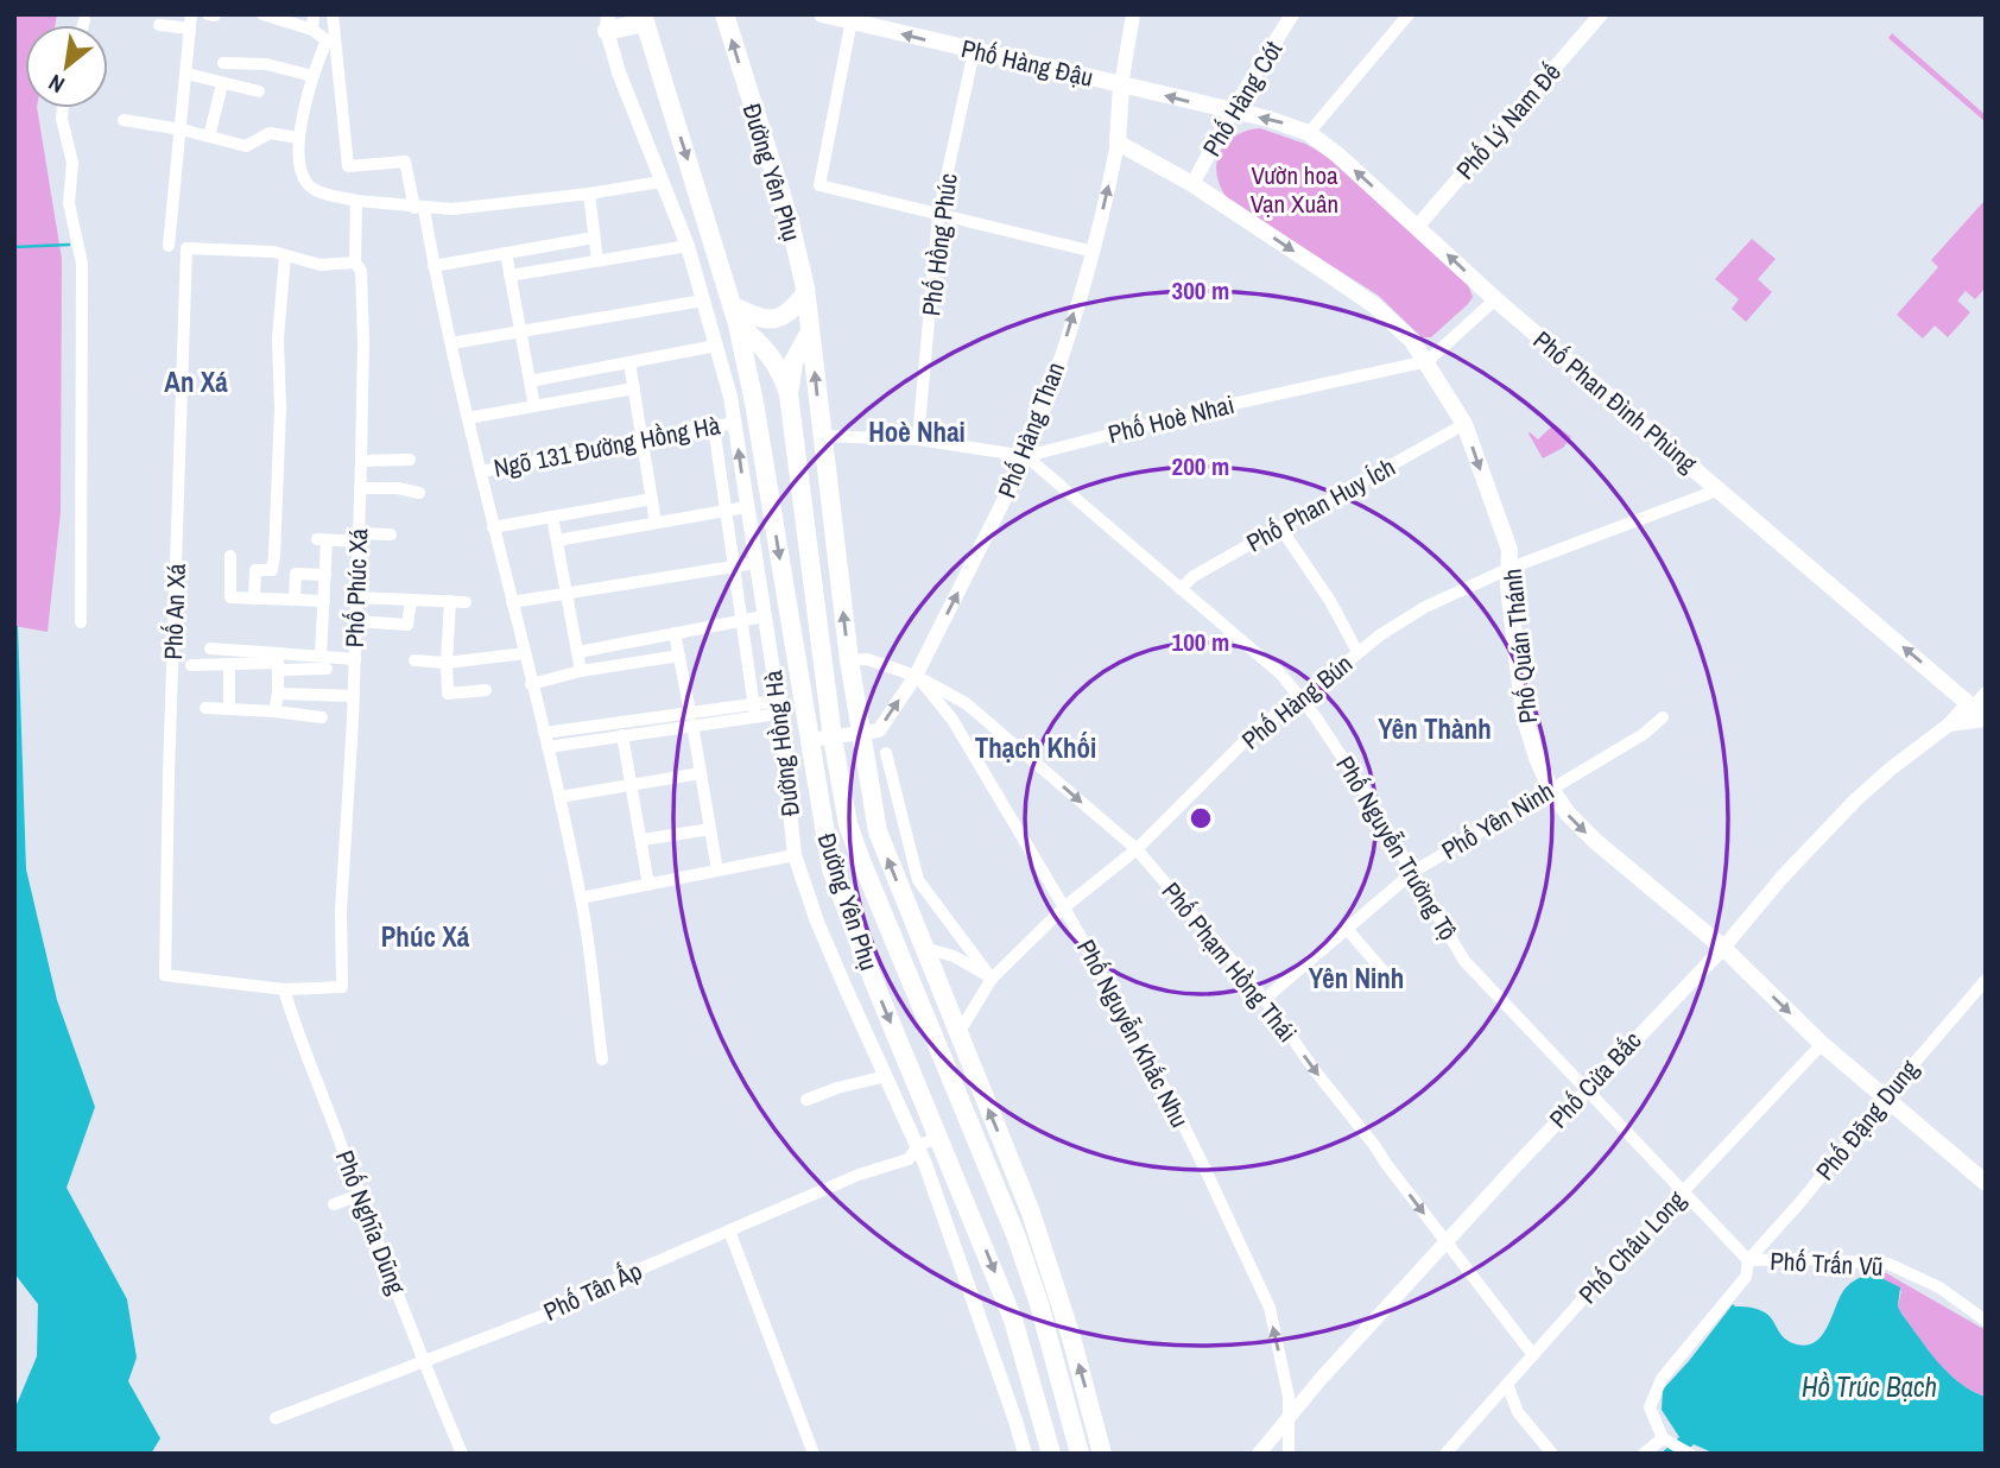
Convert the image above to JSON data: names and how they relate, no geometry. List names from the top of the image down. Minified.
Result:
{"streets":{"main road":["Phố Hàng Đậu","Đường Yên Phụ","Phố Phan Đình Phùng","Phố Hàng Than","Phố Quán Thánh"],"street":["Phố Hàng Cót","Phố Lý Nam Đế","Phố Hồng Phúc","Phố Hoè Nhai","Ngõ 131 Đường Hồng Hà","Phố Phan Huy Ích","Phố Phúc Xá","Phố An Xá","Phố Hàng Bún","Đường Hồng Hà","Phố Yên Ninh","Phố Nguyễn Trường Tộ","Phố Phạm Hồng Thái","Phố Nguyễn Khắc Nhu","Phố Cửa Bắc","Phố Đặng Dung","Phố Nghĩa Dũng","Phố Châu Long","Phố Trấn Vũ","Phố Tân Ấp"]},"crossings":[["Phố Hàng Đậu","Phố Hàng Cót"],["Phố Hàng Đậu","Phố Hồng Phúc"],["Phố Hàng Đậu","Phố Phan Đình Phùng"],["Phố Hàng Đậu","Phố Hàng Than"],["Phố Hàng Cót","Phố Phan Đình Phùng"],["Phố Hàng Cót","Phố Quán Thánh"],["Phố Lý Nam Đế","Phố Phan Đình Phùng"],["Đường Yên Phụ","Phố Hoè Nhai"],["Đường Yên Phụ","Phố Hàng Than"],["Đường Yên Phụ","Phố Hàng Bún"],["Đường Yên Phụ","Phố Phạm Hồng Thái"],["Đường Yên Phụ","Phố Tân Ấp"],["Phố Hồng Phúc","Phố Hoè Nhai"],["Phố Phan Đình Phùng","Phố Hoè Nhai"],["Phố Phan Đình Phùng","Phố Hàng Bún"],["Phố Phan Đình Phùng","Phố Cửa Bắc"],["Phố Hoè Nhai","Phố Hàng Than"],["Phố Hoè Nhai","Phố Quán Thánh"],["Phố Hoè Nhai","Phố Nguyễn Trường Tộ"],["Phố Hàng Than","Phố Quán Thánh"],["Phố Hàng Than","Phố Nguyễn Trường Tộ"],["Phố Hàng Than","Phố Phạm Hồng Thái"],["Phố Hàng Than","Phố Nguyễn Khắc Nhu"],["Ngõ 131 Đường Hồng Hà","Đường Hồng Hà"],["Phố Phan Huy Ích","Phố Quán Thánh"],["Phố Phan Huy Ích","Phố Nguyễn Trường Tộ"],["Phố Phúc Xá","Phố An Xá"],["Phố Phúc Xá","Phố Nghĩa Dũng"],["Phố An Xá","Phố Nghĩa Dũng"],["Phố Quán Thánh","Phố Hàng Bún"],["Phố Quán Thánh","Phố Yên Ninh"],["Phố Quán Thánh","Phố Cửa Bắc"],["Phố Quán Thánh","Phố Đặng Dung"],["Phố Quán Thánh","Phố Châu Long"],["Phố Hàng Bún","Phố Nguyễn Trường Tộ"],["Phố Hàng Bún","Phố Phạm Hồng Thái"],["Phố Hàng Bún","Phố Nguyễn Khắc Nhu"],["Đường Hồng Hà","Phố Tân Ấp"],["Phố Yên Ninh","Phố Nguyễn Trường Tộ"],["Phố Yên Ninh","Phố Phạm Hồng Thái"],["Phố Nguyễn Trường Tộ","Phố Cửa Bắc"],["Phố Nguyễn Trường Tộ","Phố Đặng Dung"],["Phố Nguyễn Trường Tộ","Phố Châu Long"],["Phố Nguyễn Trường Tộ","Phố Trấn Vũ"],["Phố Phạm Hồng Thái","Phố Nguyễn Khắc Nhu"],["Phố Phạm Hồng Thái","Phố Cửa Bắc"],["Phố Phạm Hồng Thái","Phố Châu Long"],["Phố Nguyễn Khắc Nhu","Phố Cửa Bắc"],["Phố Đặng Dung","Phố Trấn Vũ"],["Phố Nghĩa Dũng","Phố Tân Ấp"]],"one_way":["Phố Hàng Đậu","Phố Phan Đình Phùng","Phố Hàng Than","Phố Quán Thánh","Phố Phạm Hồng Thái","Phố Nguyễn Khắc Nhu"],"districts":["An Xá","Hoè Nhai","Yên Thành","Thạch Khối","Phúc Xá","Yên Ninh"],"water":["Hồ Trúc Bạch"],"parks":["Vườn hoa Vạn Xuân"],"north":"bottom left","rings":["300 m","200 m","100 m"]}
